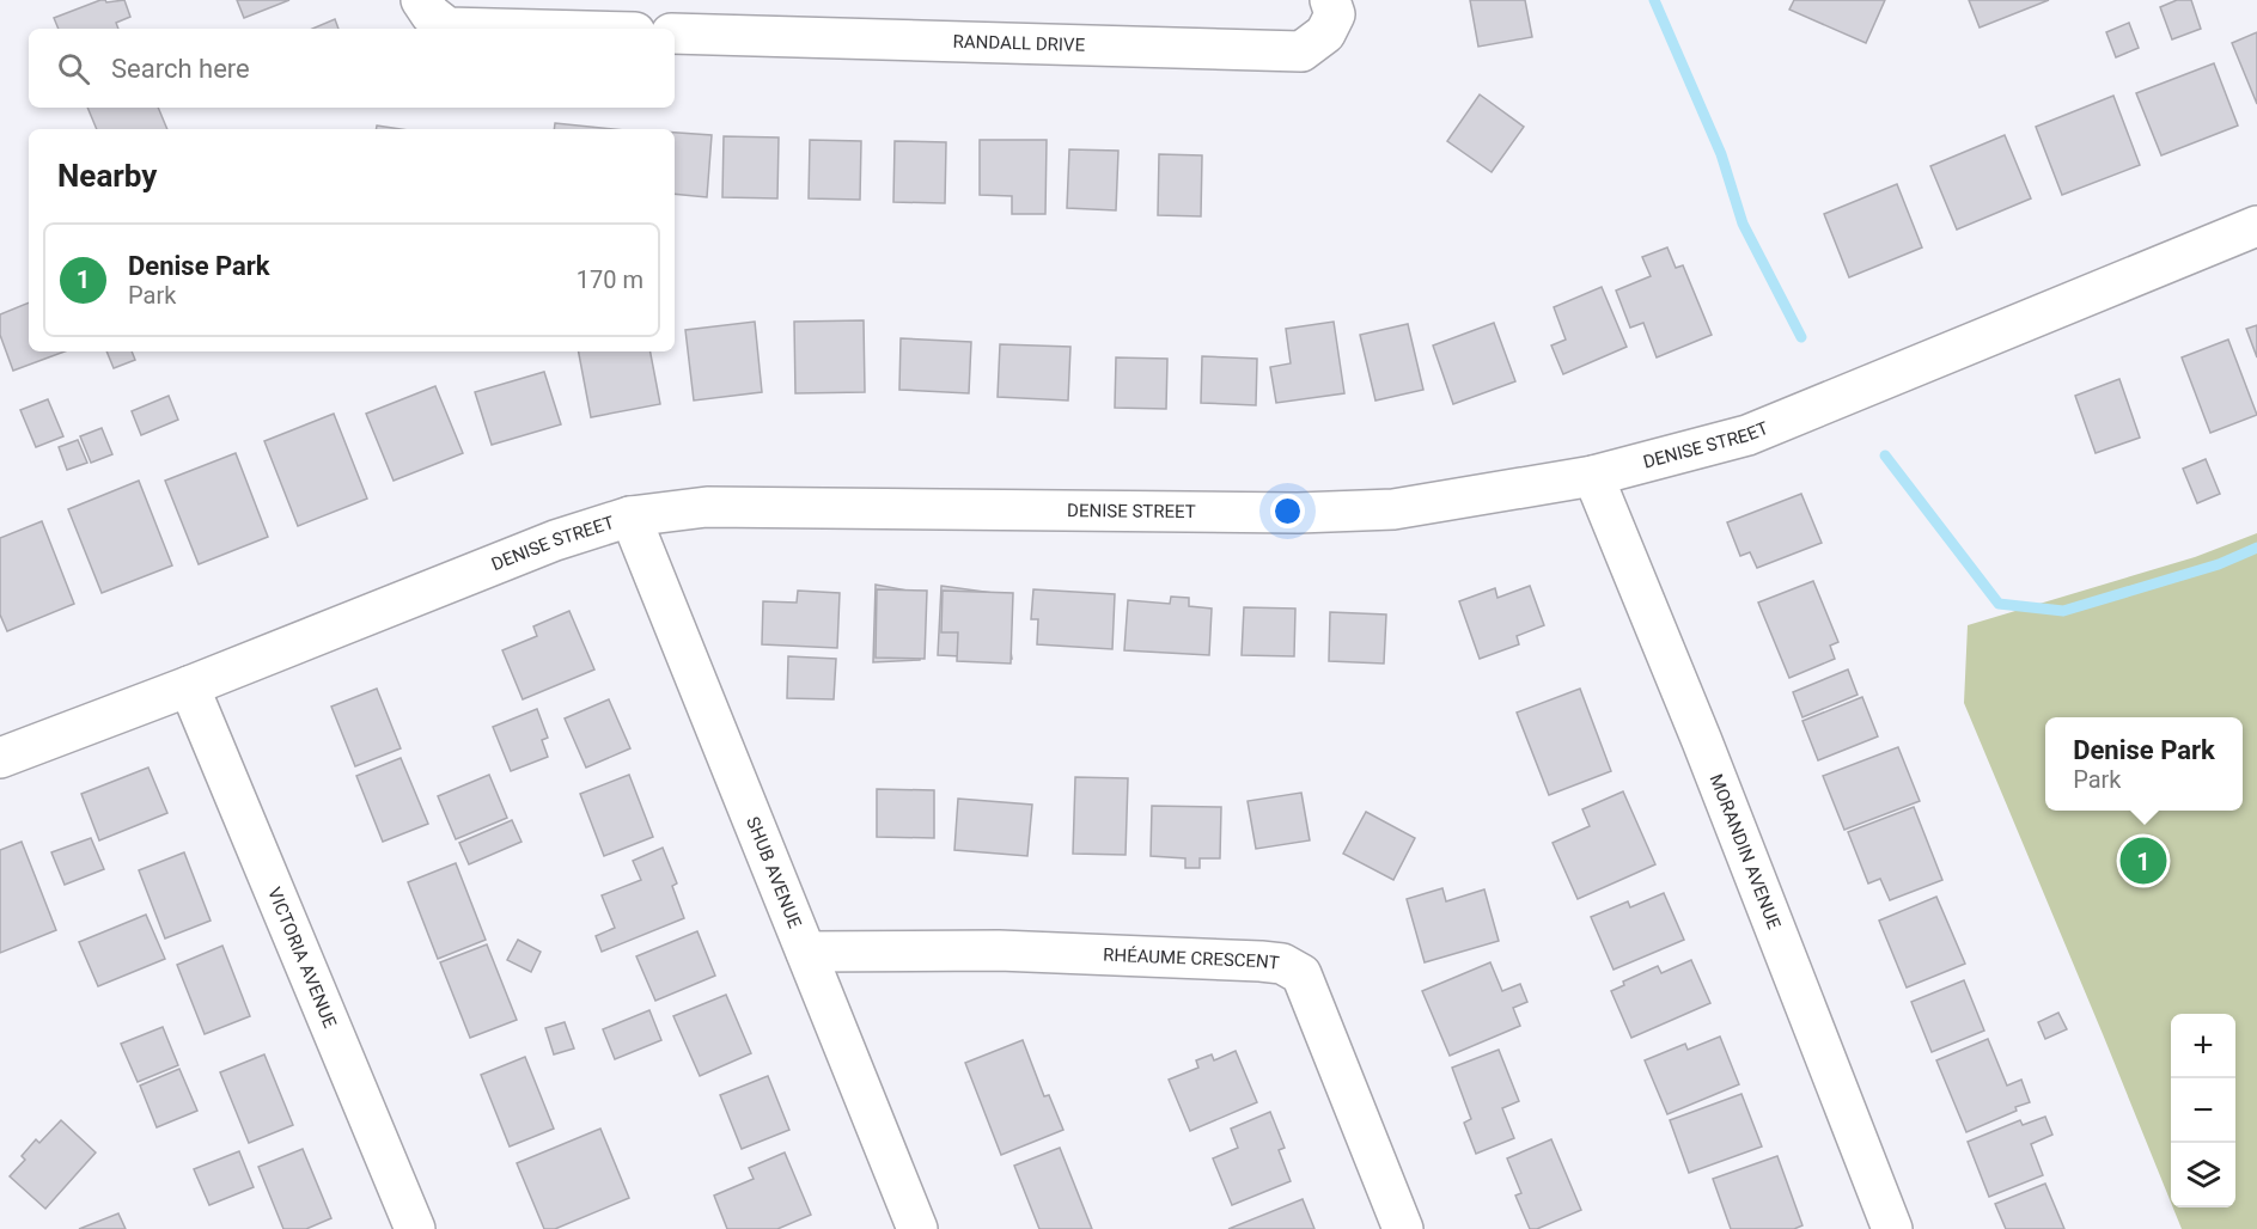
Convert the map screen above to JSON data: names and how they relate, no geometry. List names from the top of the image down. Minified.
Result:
{"streets":{"street":["RANDALL DRIVE","DENISE STREET","MORANDIN AVENUE","SHUB AVENUE","VICTORIA AVENUE","RHÉAUME CRESCENT"]},"crossings":[["DENISE STREET","MORANDIN AVENUE"],["DENISE STREET","SHUB AVENUE"],["DENISE STREET","VICTORIA AVENUE"],["SHUB AVENUE","RHÉAUME CRESCENT"]],"page":{"search":"Search here","heading":"Nearby","list":[{"mark":"1","name":"Denise Park","note":"Park","value":"170 m"}],"popup":["Denise Park","Park"],"pins":"1","map_buttons":["+","−"]}}
